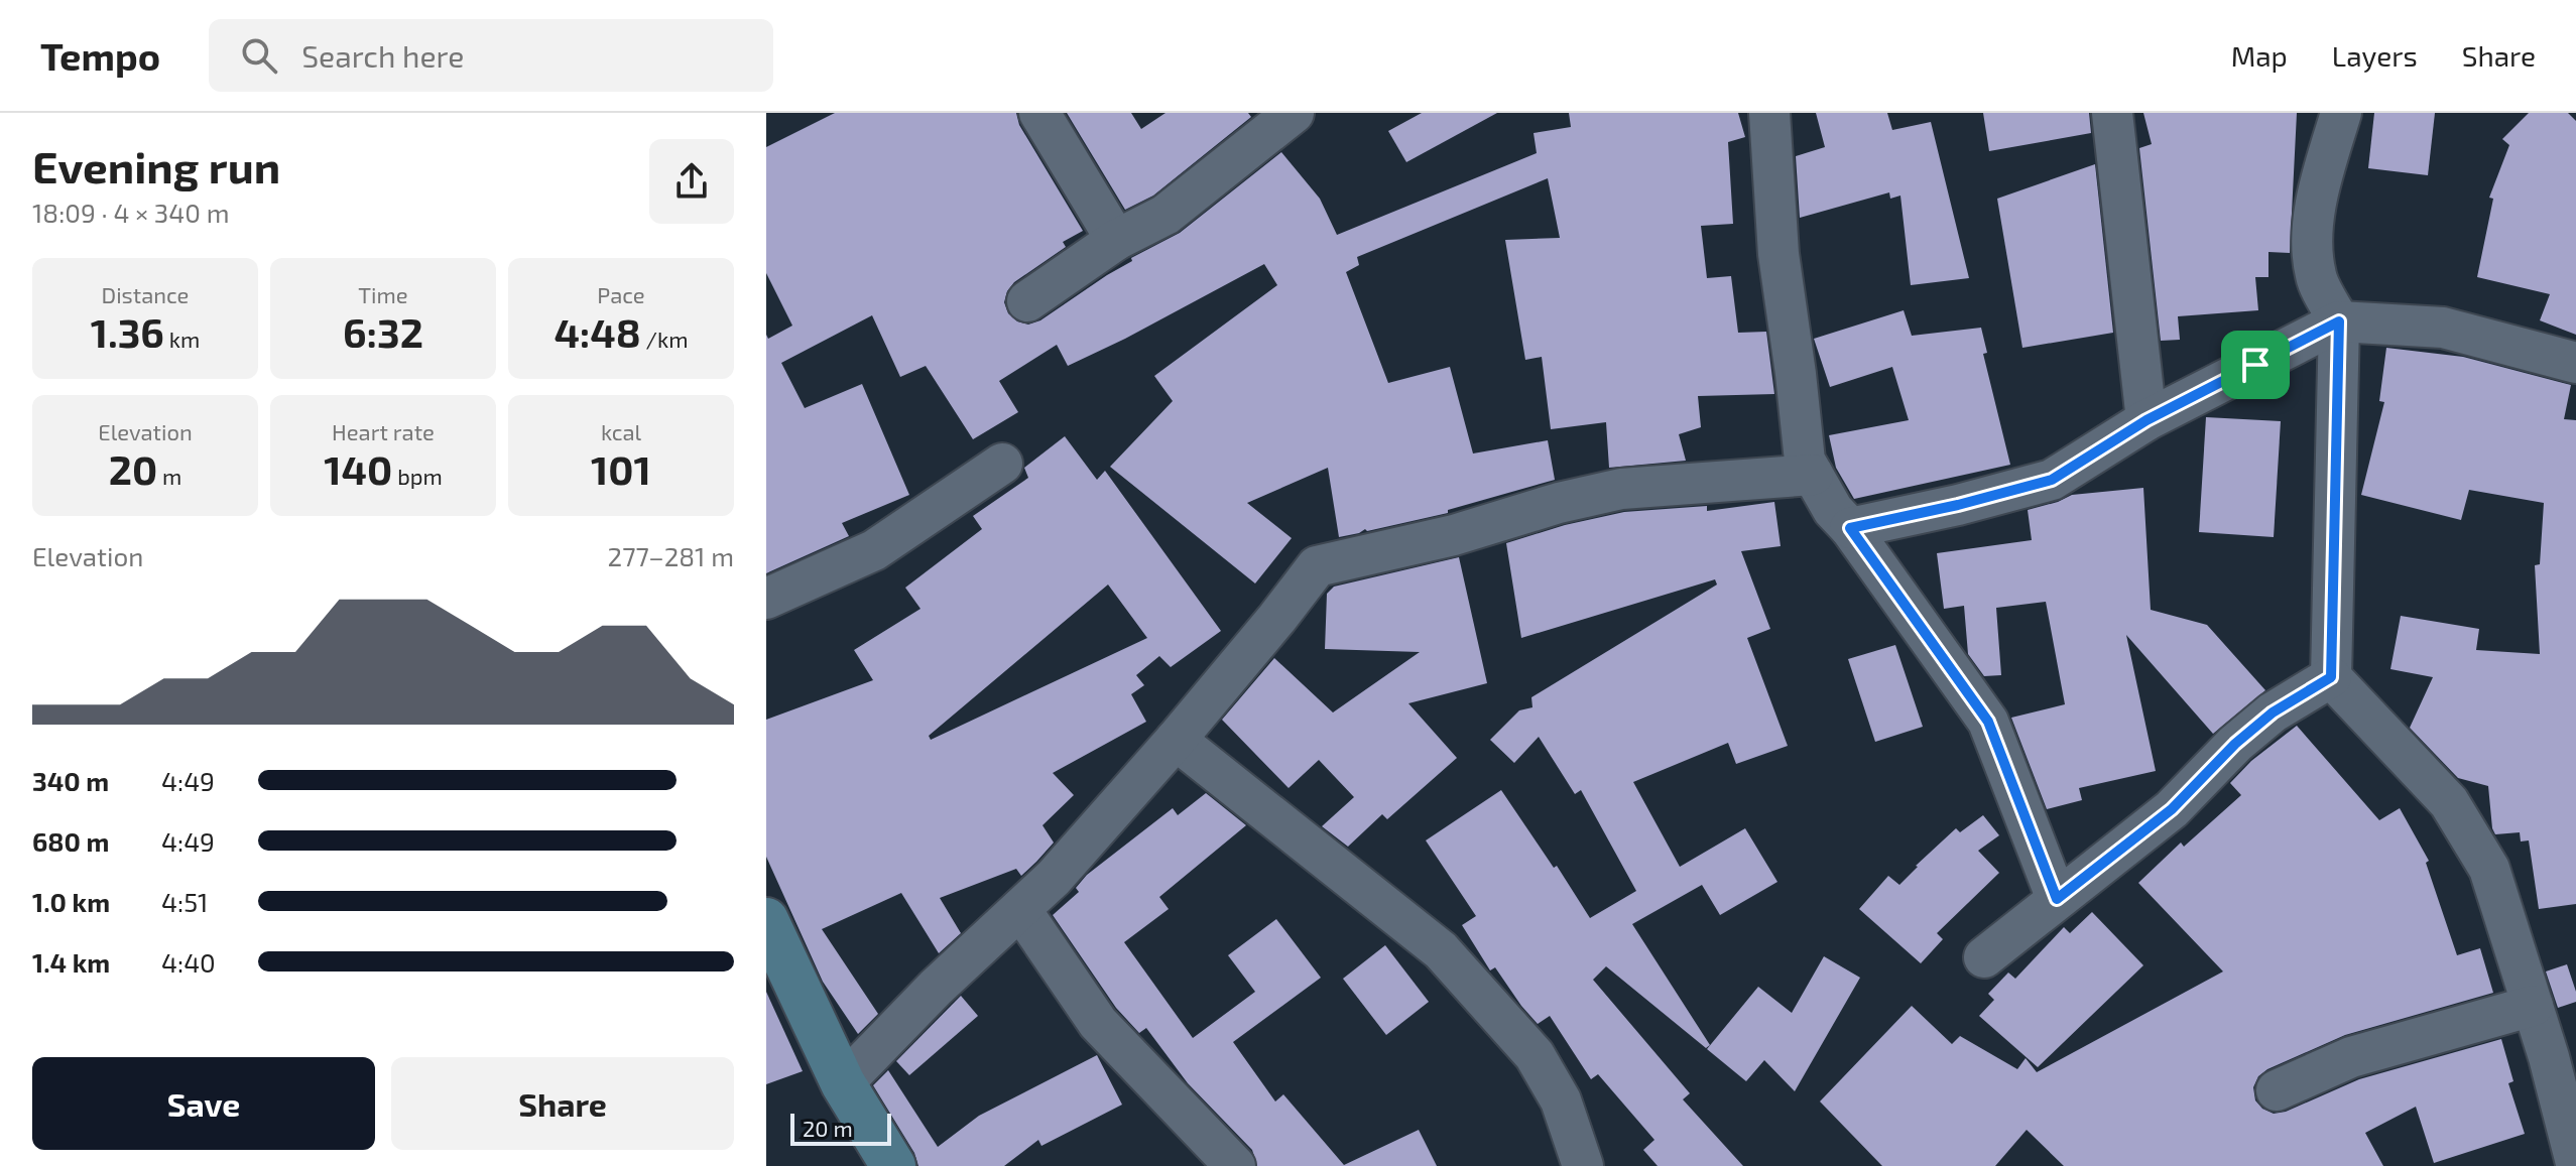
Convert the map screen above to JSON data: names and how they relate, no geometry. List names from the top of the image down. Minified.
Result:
{"scale_bar":"20 m","page":{"header":"Tempo","search":"Search here","nav":["Map","Layers","Share"],"heading":["Evening run","18:09 · 4 × 340 m"],"stats":[["Distance","1.36 km"],["Time","6:32"],["Pace","4:48 /km"],["Elevation","20 m"],["Heart rate","140 bpm"],["kcal","101"]],"chart":["Elevation","277–281 m"],"list":[{"name":"340 m","note":"4:49"},{"name":"680 m","note":"4:49"},{"name":"1.0 km","note":"4:51"},{"name":"1.4 km","note":"4:40"}],"buttons":["Save","Share"],"scale":"20 m"}}
